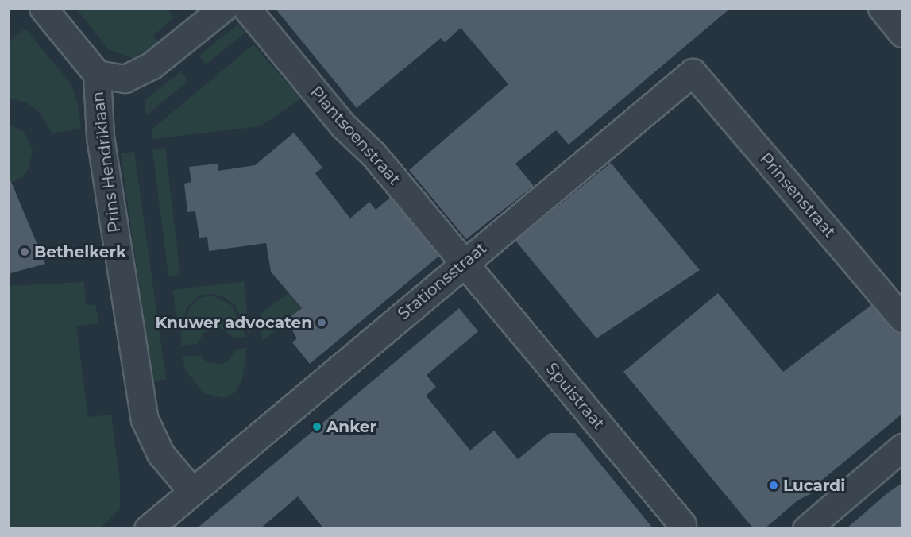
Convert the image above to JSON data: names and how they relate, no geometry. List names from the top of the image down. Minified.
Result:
{"streets":{"street":["Plantsoenstraat","Prins Hendriklaan","Prinsenstraat","Stationsstraat","Spuistraat"]},"crossings":[["Plantsoenstraat","Stationsstraat"],["Plantsoenstraat","Spuistraat"],["Prins Hendriklaan","Stationsstraat"],["Prinsenstraat","Stationsstraat"],["Stationsstraat","Spuistraat"]],"places":["Bethelkerk","Knuwer advocaten","Anker","Lucardi"]}
